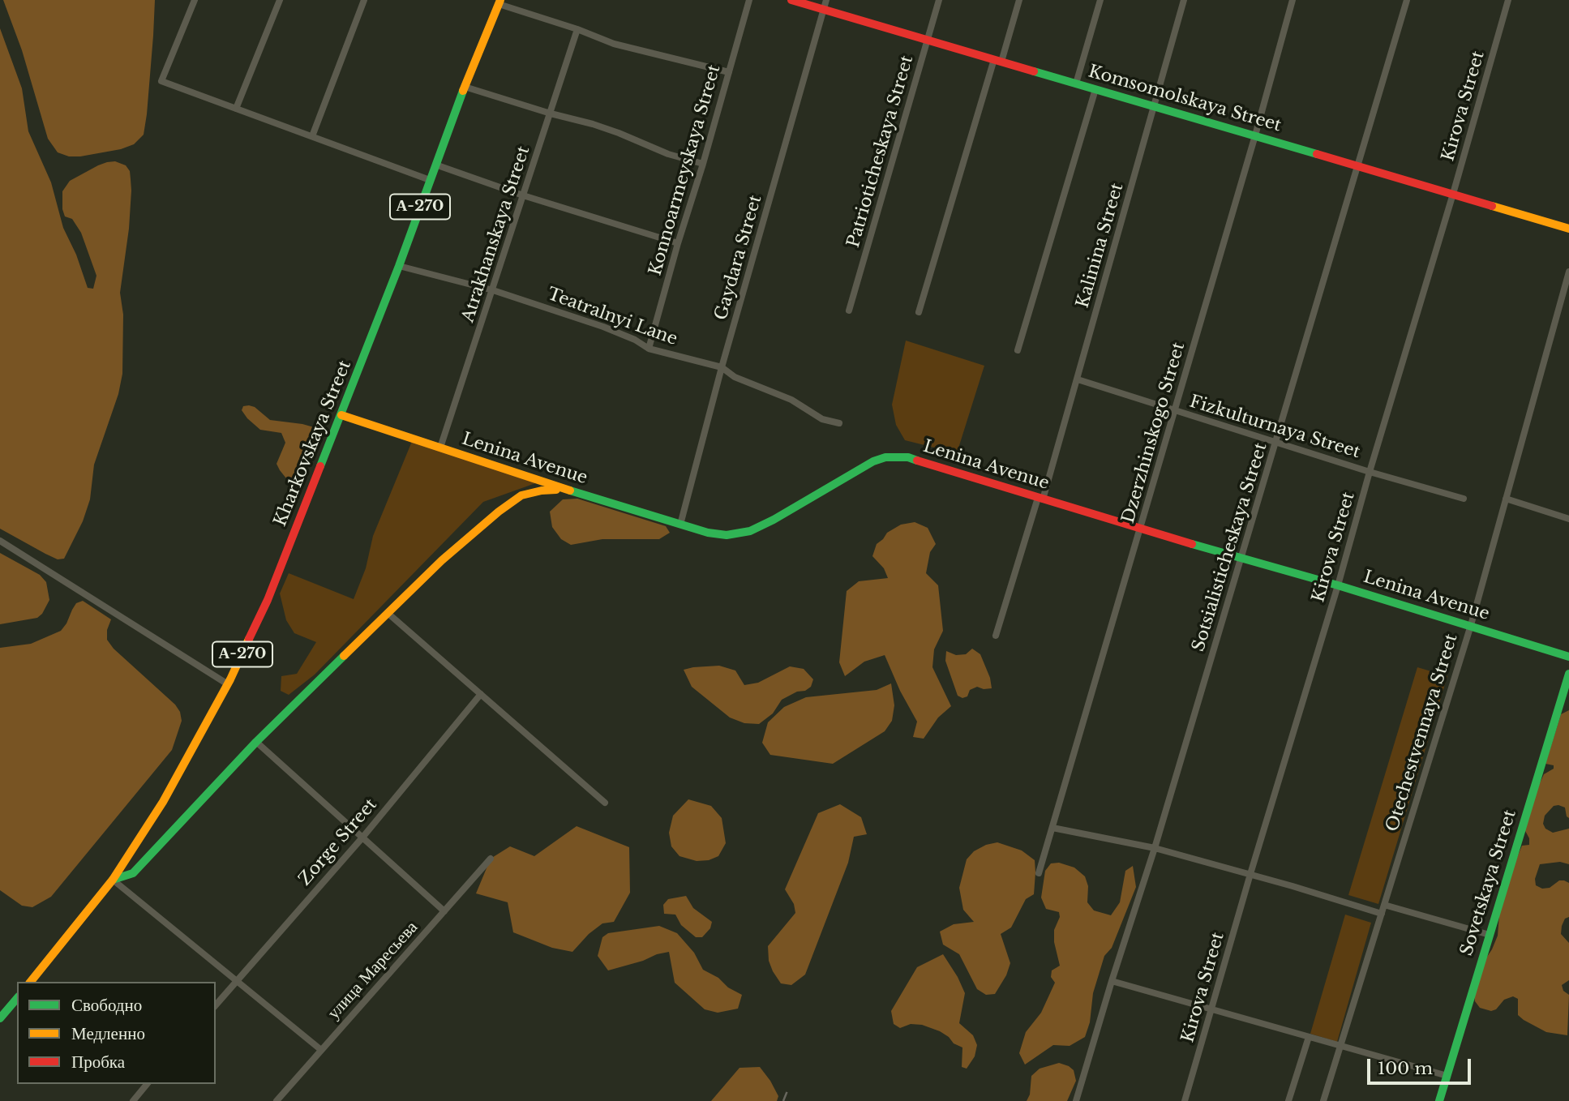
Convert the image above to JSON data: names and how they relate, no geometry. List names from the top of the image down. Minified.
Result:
{"streets":{"main road":["Komsomolskaya Street","А-270","Kharkovskaya Street","Lenina Avenue","Sovetskaya Street"],"street":["Kirova Street","Patrioticheskaya Street","Konnoarmeyskaya Street","Atrakhanskaya Street","Kalinina Street","Gaydara Street","Teatralnyi Lane","Fizkulturnaya Street","Dzerzhinskogo Street","Sotsialisticheskaya Street","Otechestvennaya Street","Zorge Street","улица Маресьева"]},"crossings":[["Komsomolskaya Street","Kirova Street"],["Komsomolskaya Street","Patrioticheskaya Street"],["Komsomolskaya Street","Kalinina Street"],["Komsomolskaya Street","Gaydara Street"],["Komsomolskaya Street","Dzerzhinskogo Street"],["Komsomolskaya Street","Sotsialisticheskaya Street"],["Kirova Street","Fizkulturnaya Street"],["Kirova Street","Lenina Avenue"],["Konnoarmeyskaya Street","Teatralnyi Lane"],["Atrakhanskaya Street","Teatralnyi Lane"],["Atrakhanskaya Street","Lenina Avenue"],["Kalinina Street","Fizkulturnaya Street"],["Kalinina Street","Lenina Avenue"],["Gaydara Street","Teatralnyi Lane"],["Gaydara Street","Lenina Avenue"],["Teatralnyi Lane","Kharkovskaya Street"],["Fizkulturnaya Street","Dzerzhinskogo Street"],["Fizkulturnaya Street","Sotsialisticheskaya Street"],["Dzerzhinskogo Street","Lenina Avenue"],["Kharkovskaya Street","Lenina Avenue"],["Lenina Avenue","Sotsialisticheskaya Street"],["Lenina Avenue","Otechestvennaya Street"]],"legend":["Свободно","Медленно","Пробка"],"scale_bar":"100 m"}
